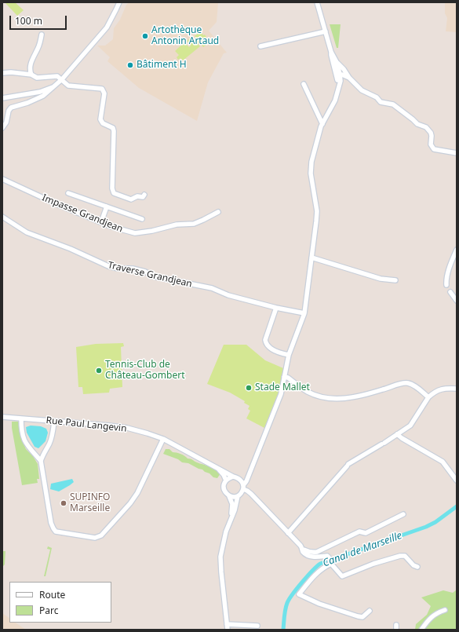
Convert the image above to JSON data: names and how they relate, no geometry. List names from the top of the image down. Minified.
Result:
{"streets":{"street":["Impasse Grandjean","Traverse Grandjean","Rue Paul Langevin"]},"water":["Canal de Marseille"],"places":["Artothèque Antonin Artaud","Bâtiment H","Tennis-Club de Château-Gombert","Stade Mallet","SUPINFO Marseille"],"legend":["Route","Parc"],"scale_bar":"100 m"}
